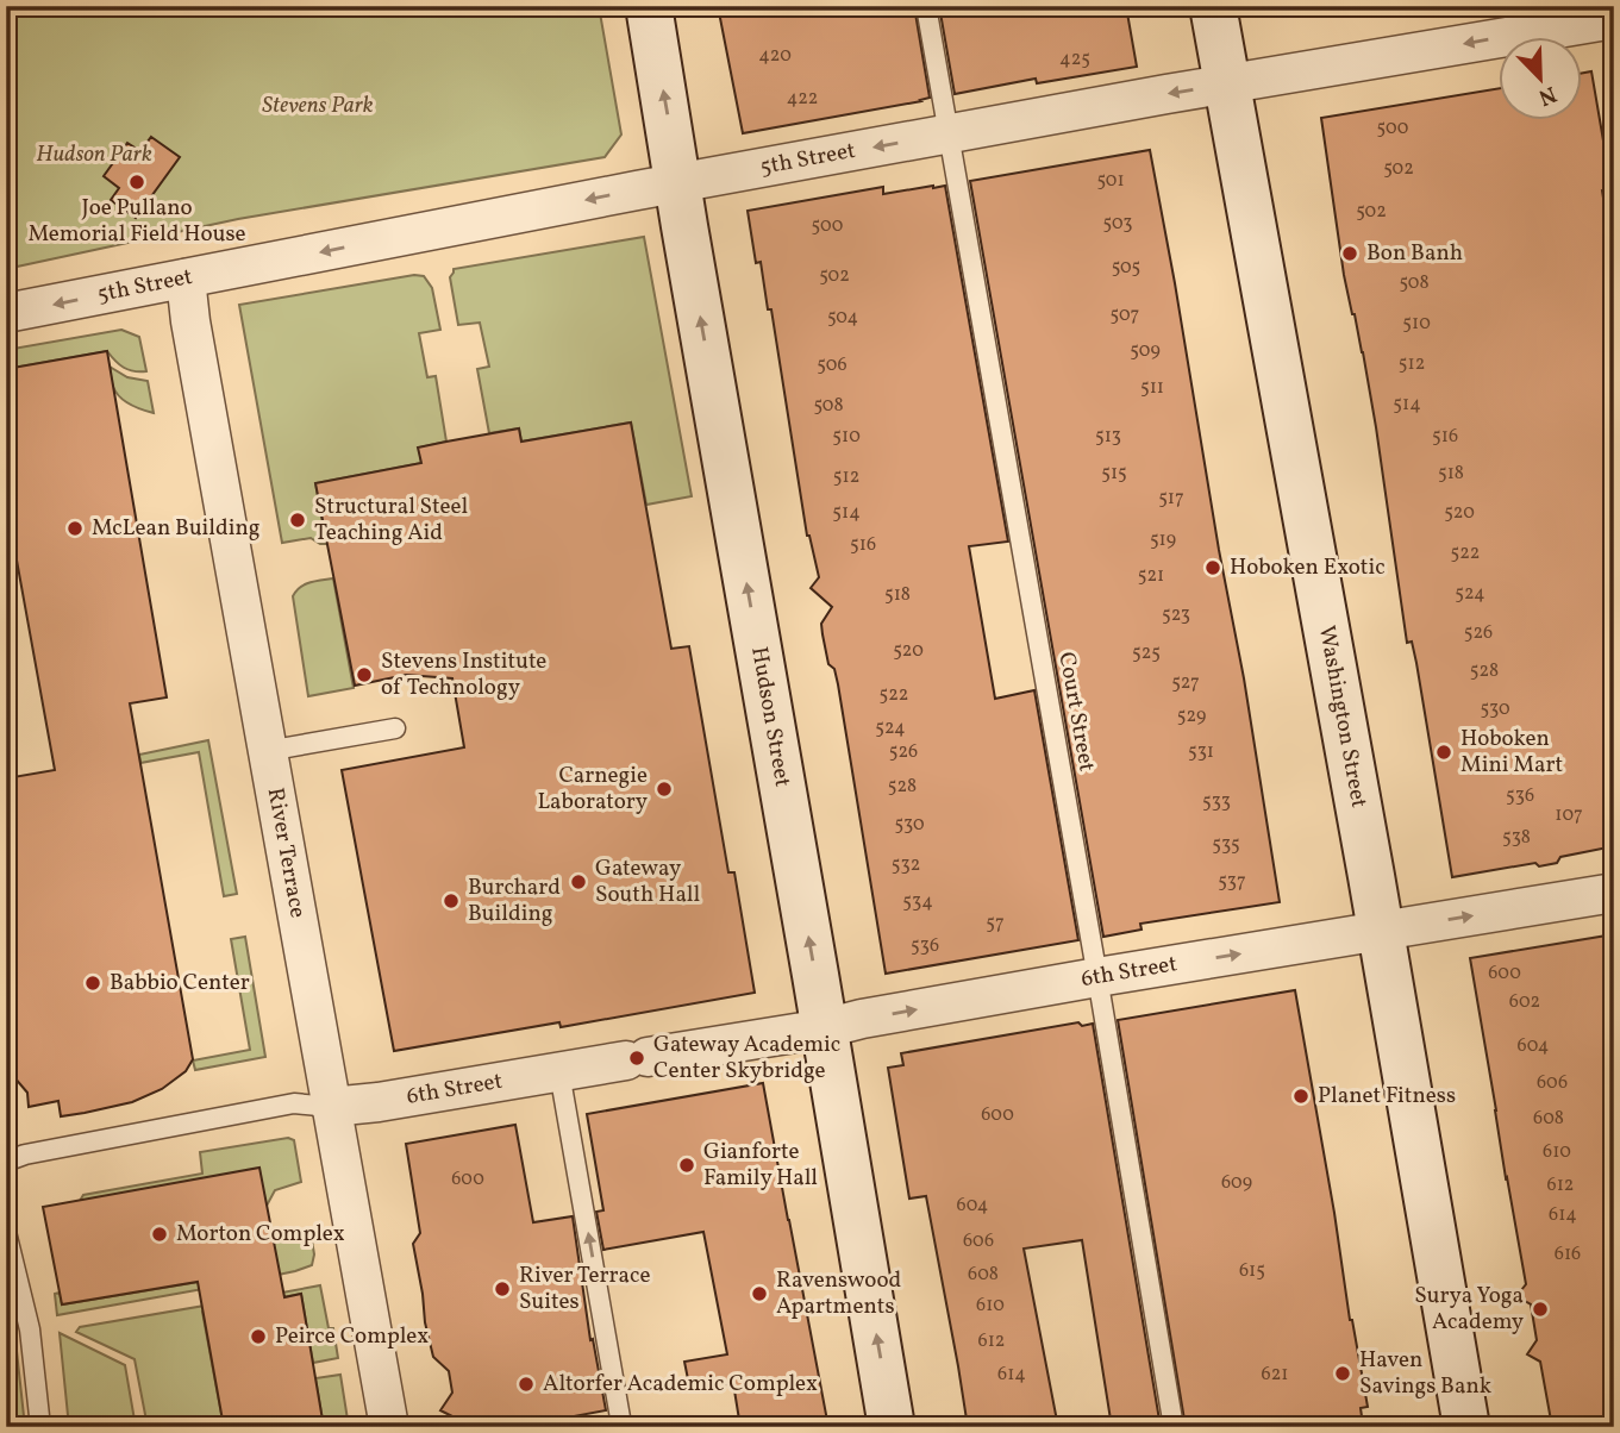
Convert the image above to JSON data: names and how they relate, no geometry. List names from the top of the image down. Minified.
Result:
{"streets":{"street":["5th Street","Hudson Street","Washington Street","River Terrace","6th Street"],"lane":["Court Street"]},"crossings":[["5th Street","Court Street"],["5th Street","Hudson Street"],["5th Street","Washington Street"],["5th Street","River Terrace"],["Court Street","6th Street"],["Hudson Street","6th Street"],["Washington Street","6th Street"],["River Terrace","6th Street"]],"one_way":["5th Street","Hudson Street","6th Street"],"parks":["Stevens Park","Hudson Park"],"places":["Joe Pullano Memorial Field House","Bon Banh","Structural Steel Teaching Aid","McLean Building","Hoboken Exotic","Stevens Institute of Technology","Hoboken Mini Mart","Carnegie Laboratory","Gateway South Hall","Burchard Building","Babbio Center","Gateway Academic Center Skybridge","Planet Fitness","Gianforte Family Hall","Morton Complex","River Terrace Suites","Ravenswood Apartments","Surya Yoga Academy","Peirce Complex","Haven Savings Bank","Altorfer Academic Complex"],"house_numbers":["420","425","422","500","502","501","502","503","500","505","502","508","507","504","510","509","512","506","511","514","508","510","513","516","515","518","512","517","514","520","519","516","522","521","524","518","523","526","520","525","528","527","522","530","529","524","526","531","528","536","533","107","530","538","535","532","537","534","57","536","600","602","604","606","600","608","610","600","609","612","604","614","606","616","615","608","610","612","614","621"],"north":"bottom right"}
